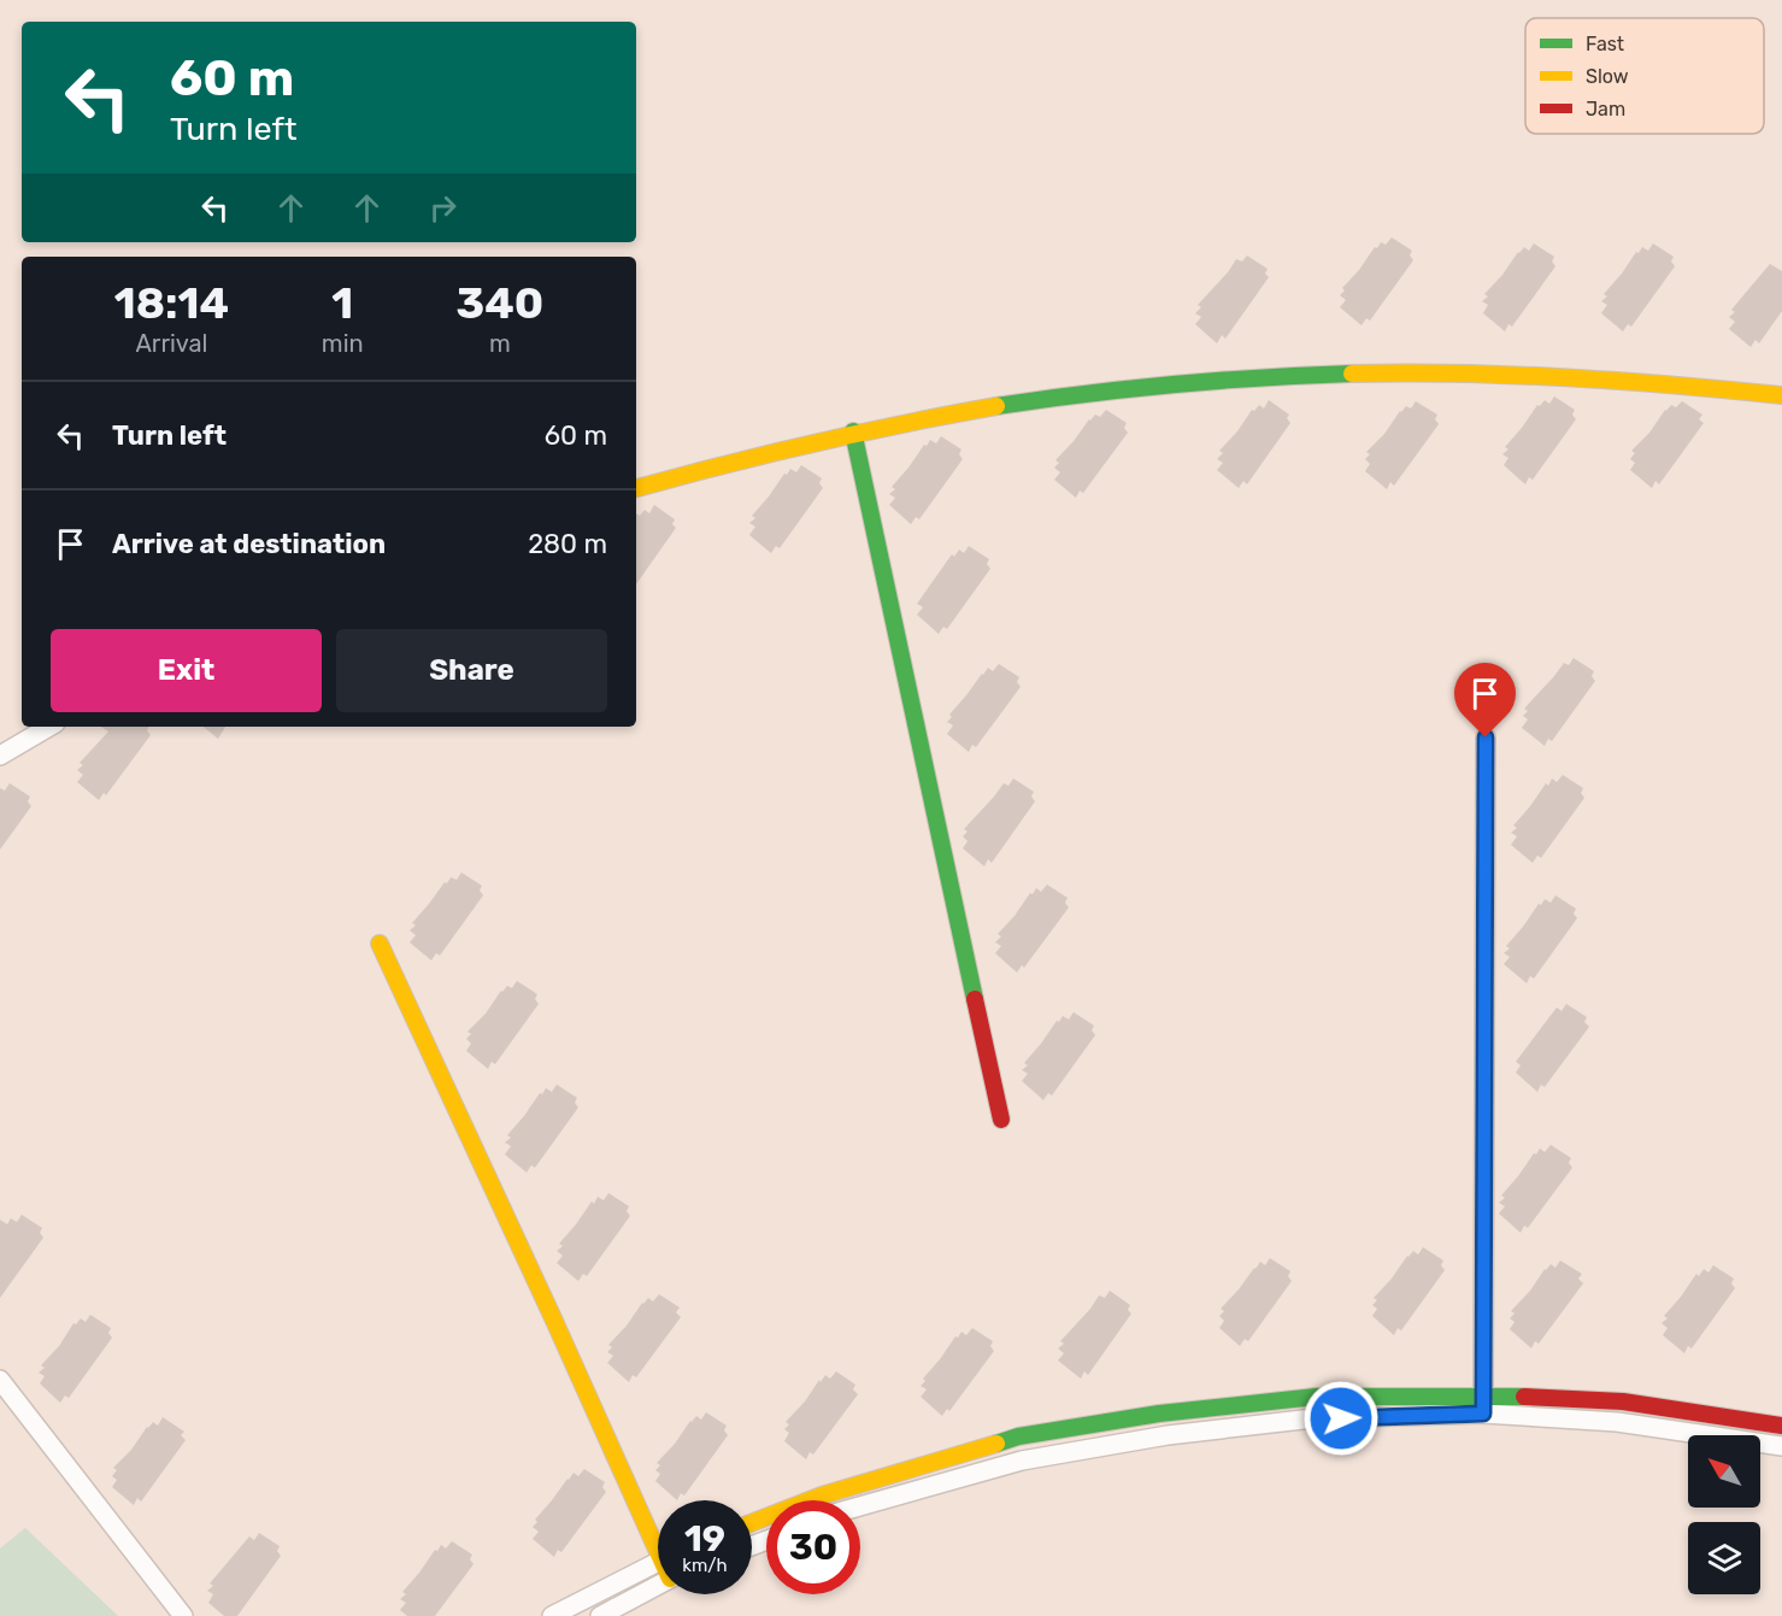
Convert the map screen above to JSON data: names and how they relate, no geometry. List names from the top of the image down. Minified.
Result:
{"legend":["Fast","Slow","Jam"],"north":"top left","page":{"turn":["60 m","Turn left"],"eta":["18:14","Arrival","1","min","340","m"],"list":[{"name":"Turn left","value":"60 m"},{"name":"Arrive at destination","value":"280 m"}],"buttons":["Exit","Share"],"speed":"19 km/h","limit":"30"}}
